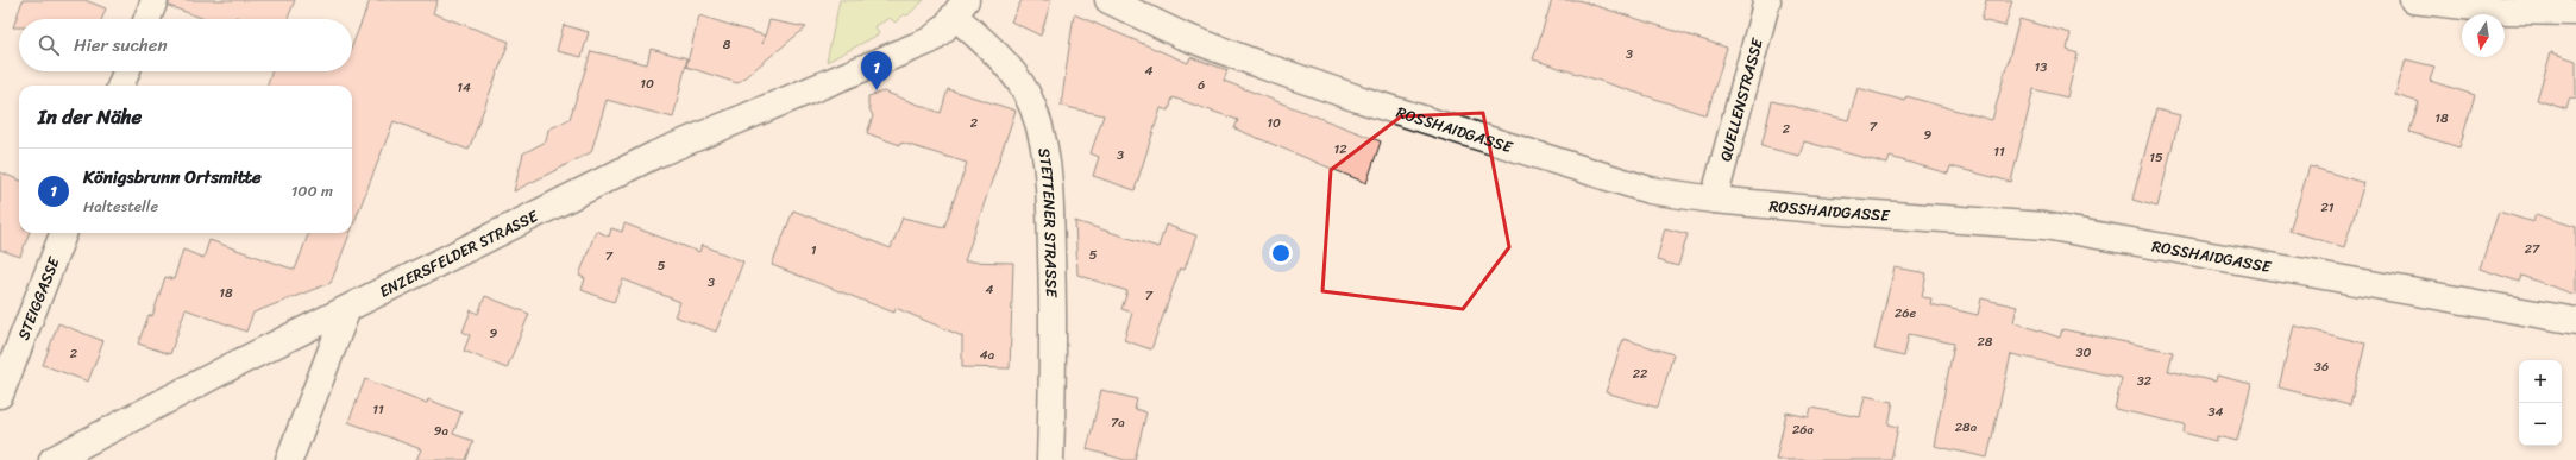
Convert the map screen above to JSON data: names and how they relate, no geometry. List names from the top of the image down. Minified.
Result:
{"streets":{"street":["QUELLENSTRASSE","ROSSHAIDGASSE","STETTENER STRASSE","ENZERSFELDER STRASSE","STEIGGASSE"]},"crossings":[["QUELLENSTRASSE","ROSSHAIDGASSE"],["STETTENER STRASSE","ENZERSFELDER STRASSE"]],"house_numbers":["8","3","13","4","10","6","14","18","2","10","7","2","9","12","11","3","15","21","27","1","5","7","5","3","4","18","7","26e","9","28","30","2","4a","36","22","32","11","34","7a","28a","26a","9a"],"north":"bottom","page":{"search":"Hier suchen","pins":"1","heading":"In der Nähe","list":[{"mark":"1","name":"Königsbrunn Ortsmitte","note":"Haltestelle","value":"100 m"}],"map_buttons":["+","−"]}}
